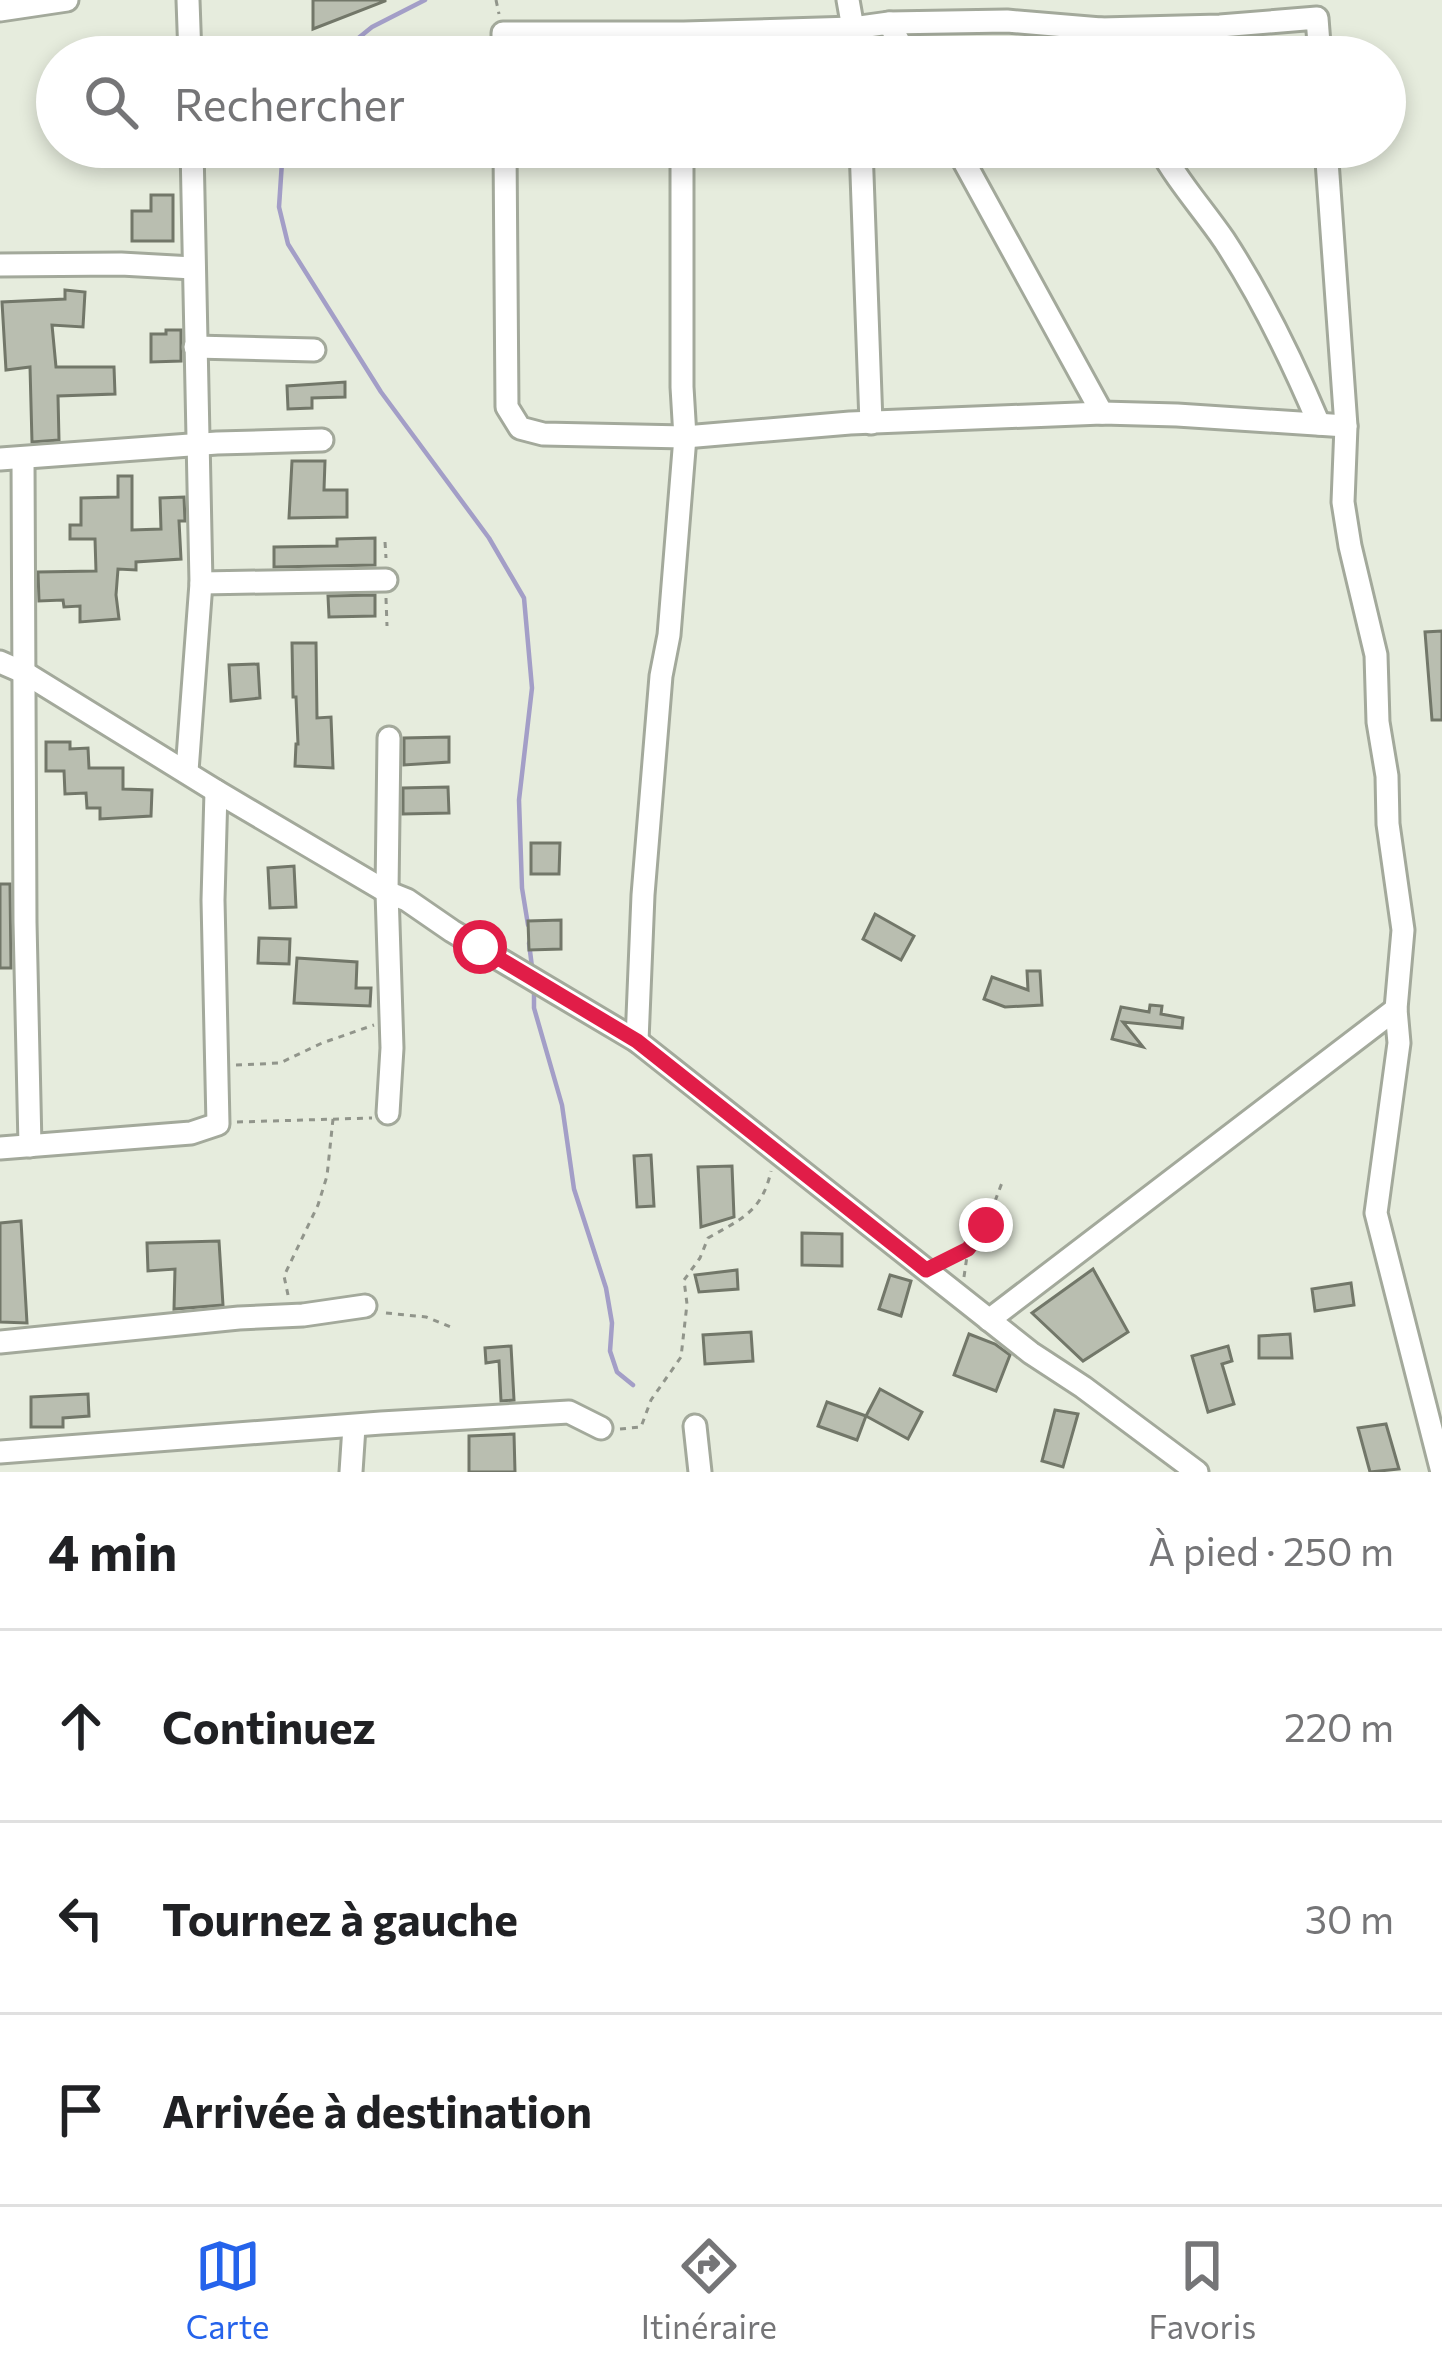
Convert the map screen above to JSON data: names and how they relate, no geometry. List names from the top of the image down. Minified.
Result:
{"page":{"search":"Rechercher","heading":["4 min","À pied · 250 m"],"list":[["Continuez","220 m"],["Tournez à gauche","30 m"],"Arrivée à destination"],"nav":["Carte","Itinéraire","Favoris"]}}
